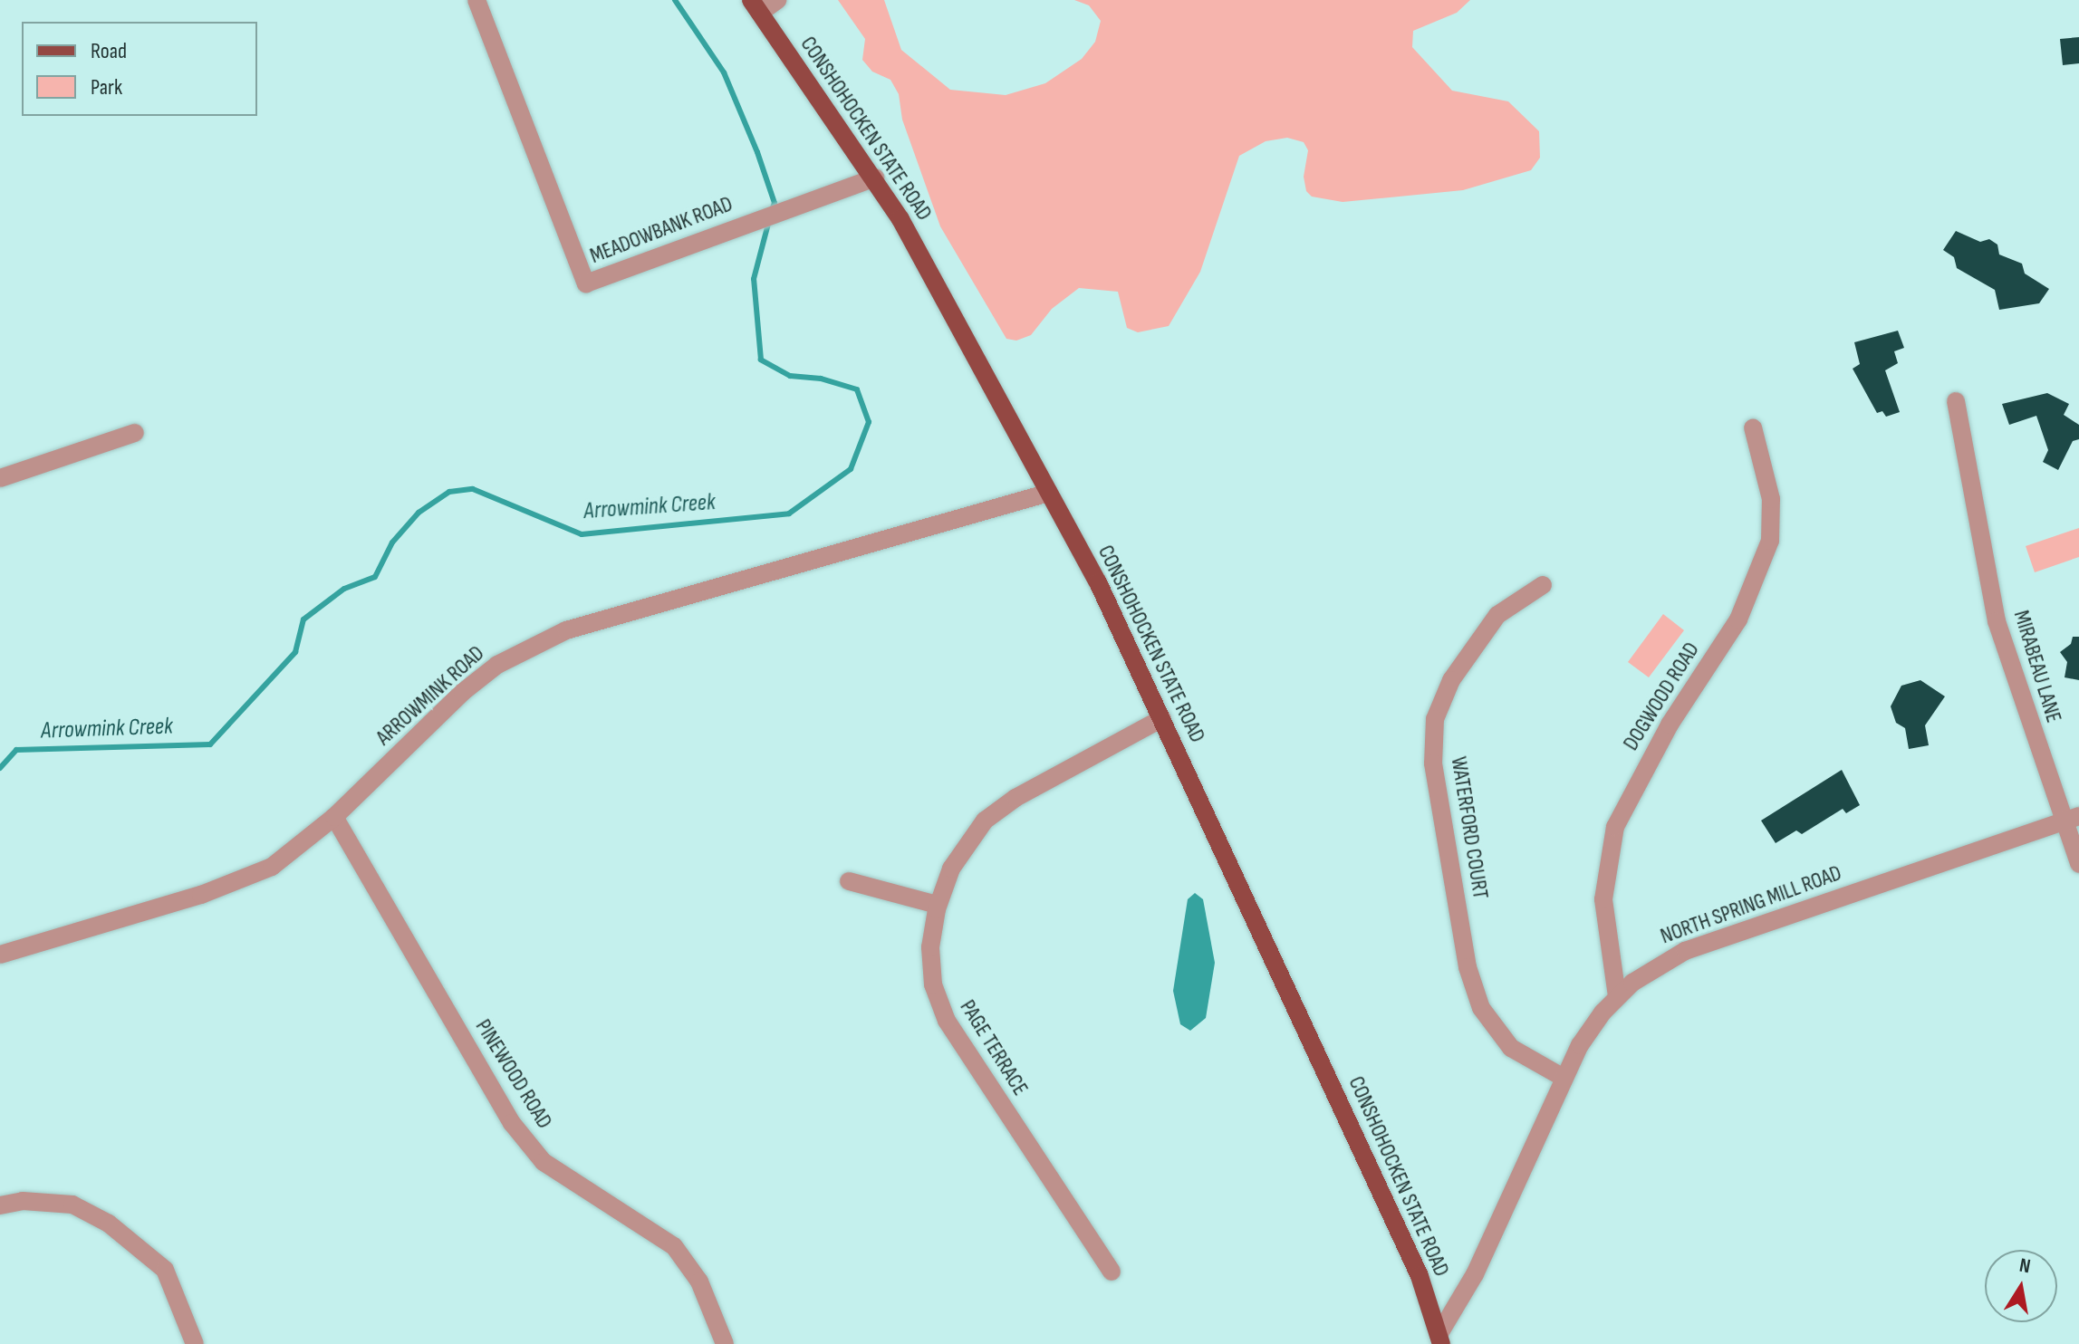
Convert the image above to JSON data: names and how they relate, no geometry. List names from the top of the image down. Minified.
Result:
{"streets":{"main road":["CONSHOHOCKEN STATE ROAD"],"street":["MEADOWBANK ROAD","MIRABEAU LANE","ARROWMINK ROAD","DOGWOOD ROAD","WATERFORD COURT","NORTH SPRING MILL ROAD","PAGE TERRACE","PINEWOOD ROAD"]},"crossings":[["CONSHOHOCKEN STATE ROAD","MEADOWBANK ROAD"],["CONSHOHOCKEN STATE ROAD","ARROWMINK ROAD"],["CONSHOHOCKEN STATE ROAD","NORTH SPRING MILL ROAD"],["CONSHOHOCKEN STATE ROAD","PAGE TERRACE"],["MIRABEAU LANE","NORTH SPRING MILL ROAD"],["ARROWMINK ROAD","PINEWOOD ROAD"],["DOGWOOD ROAD","NORTH SPRING MILL ROAD"],["WATERFORD COURT","NORTH SPRING MILL ROAD"]],"water":["Arrowmink Creek"],"legend":["Road","Park"],"north":"top"}
